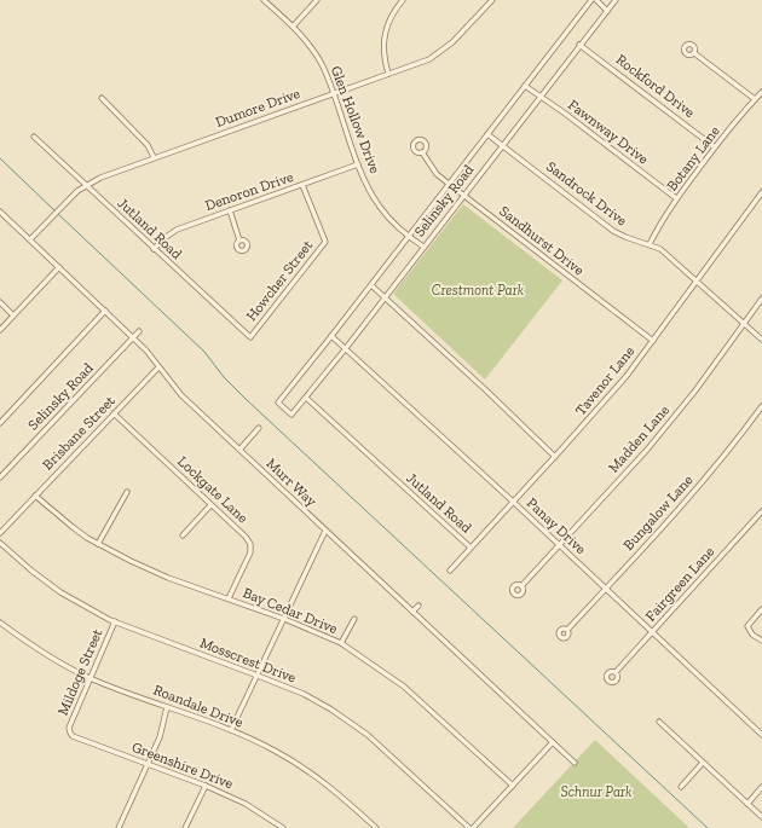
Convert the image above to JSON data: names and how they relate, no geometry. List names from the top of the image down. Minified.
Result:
{"streets":{"street":["Rockford Drive","Dumore Drive","Glen Hollow Drive","Fawnway Drive","Botany Lane","Denoron Drive","Sandrock Drive","Selinsky Road","Jutland Road","Sandhurst Drive","Howcher Street","Tavenor Lane","Brisbane Street","Madden Lane","Murr Way","Lockgate Lane","Bungalow Lane","Panay Drive","Fairgreen Lane","Bay Cedar Drive","Mosscrest Drive","Mildoge Street","Roandale Drive","Greenshire Drive"]},"crossings":[["Rockford Drive","Botany Lane"],["Rockford Drive","Selinsky Road"],["Dumore Drive","Glen Hollow Drive"],["Dumore Drive","Jutland Road"],["Dumore Drive","Murr Way"],["Glen Hollow Drive","Denoron Drive"],["Glen Hollow Drive","Selinsky Road"],["Fawnway Drive","Botany Lane"],["Fawnway Drive","Selinsky Road"],["Botany Lane","Sandrock Drive"],["Denoron Drive","Jutland Road"],["Denoron Drive","Howcher Street"],["Sandrock Drive","Selinsky Road"],["Sandrock Drive","Tavenor Lane"],["Sandrock Drive","Madden Lane"],["Selinsky Road","Jutland Road"],["Selinsky Road","Sandhurst Drive"],["Selinsky Road","Murr Way"],["Selinsky Road","Panay Drive"],["Jutland Road","Howcher Street"],["Jutland Road","Tavenor Lane"],["Sandhurst Drive","Tavenor Lane"],["Tavenor Lane","Panay Drive"],["Brisbane Street","Murr Way"],["Brisbane Street","Lockgate Lane"],["Brisbane Street","Bay Cedar Drive"],["Madden Lane","Panay Drive"],["Lockgate Lane","Bay Cedar Drive"],["Bungalow Lane","Panay Drive"],["Panay Drive","Fairgreen Lane"],["Mosscrest Drive","Mildoge Street"],["Mildoge Street","Roandale Drive"],["Mildoge Street","Greenshire Drive"]],"parks":["Crestmont Park","Schnur Park"]}
